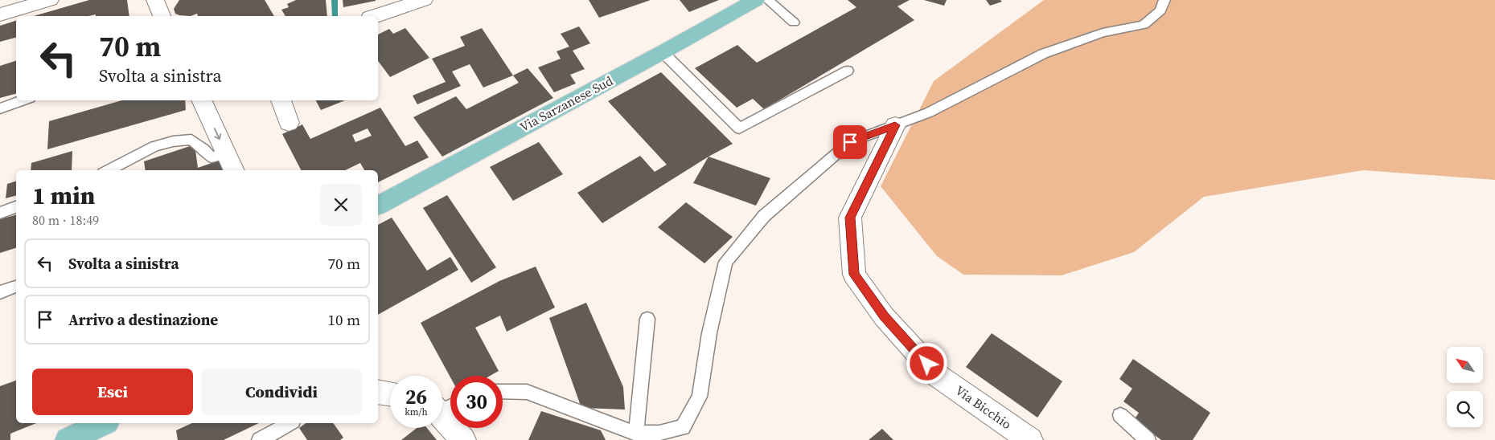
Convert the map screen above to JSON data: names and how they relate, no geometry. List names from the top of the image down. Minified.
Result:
{"streets":{"main road":["Via Sarzanese Sud"],"street":["Via Bicchio"]},"north":"top left","page":{"turn":["70 m","Svolta a sinistra"],"heading":["1 min","80 m · 18:49"],"list":[{"name":"Svolta a sinistra","value":"70 m"},{"name":"Arrivo a destinazione","value":"10 m"}],"buttons":["Esci","Condividi"],"speed":"26 km/h","limit":"30"}}
